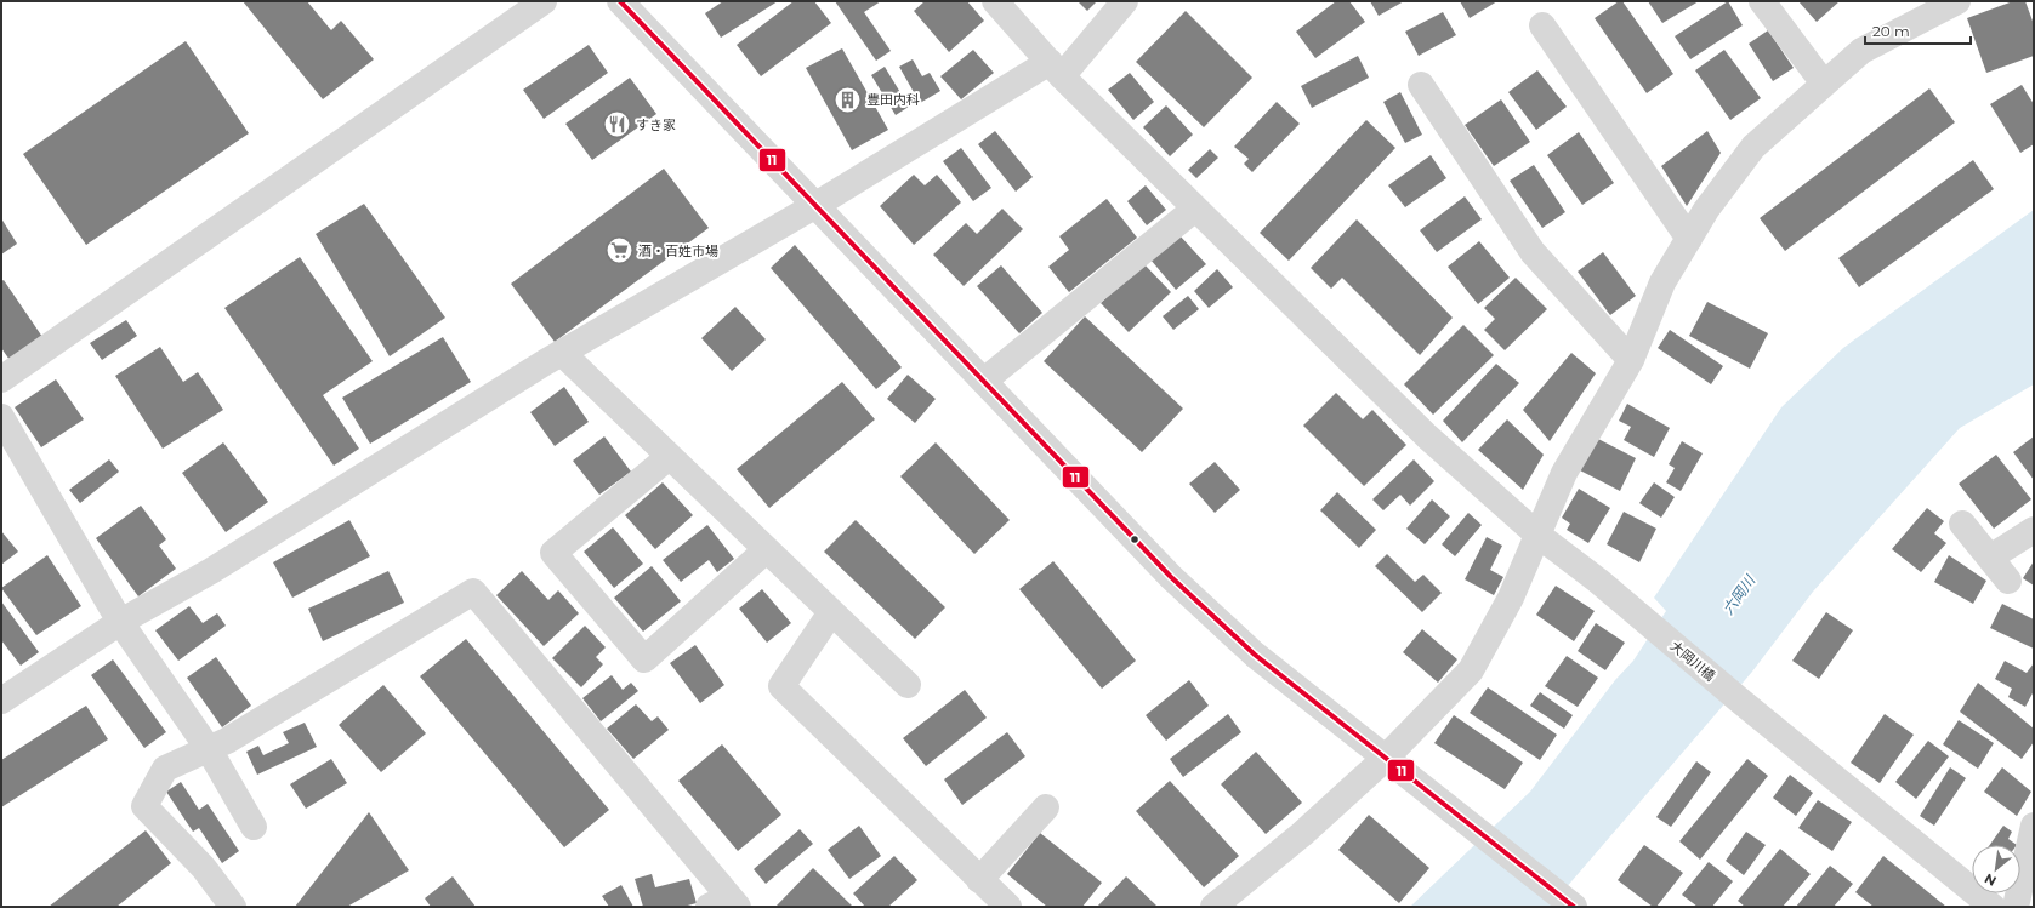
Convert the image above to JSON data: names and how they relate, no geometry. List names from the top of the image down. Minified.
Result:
{"streets":{"street":["大岡川橋"]},"water":["六岡川"],"places":{"building":["豊田内科"],"restaurant":["すき家"],"supermarket":["酒・百姓市場"]},"lines":["transit line 11"],"scale_bar":"20 m","north":"bottom left"}
